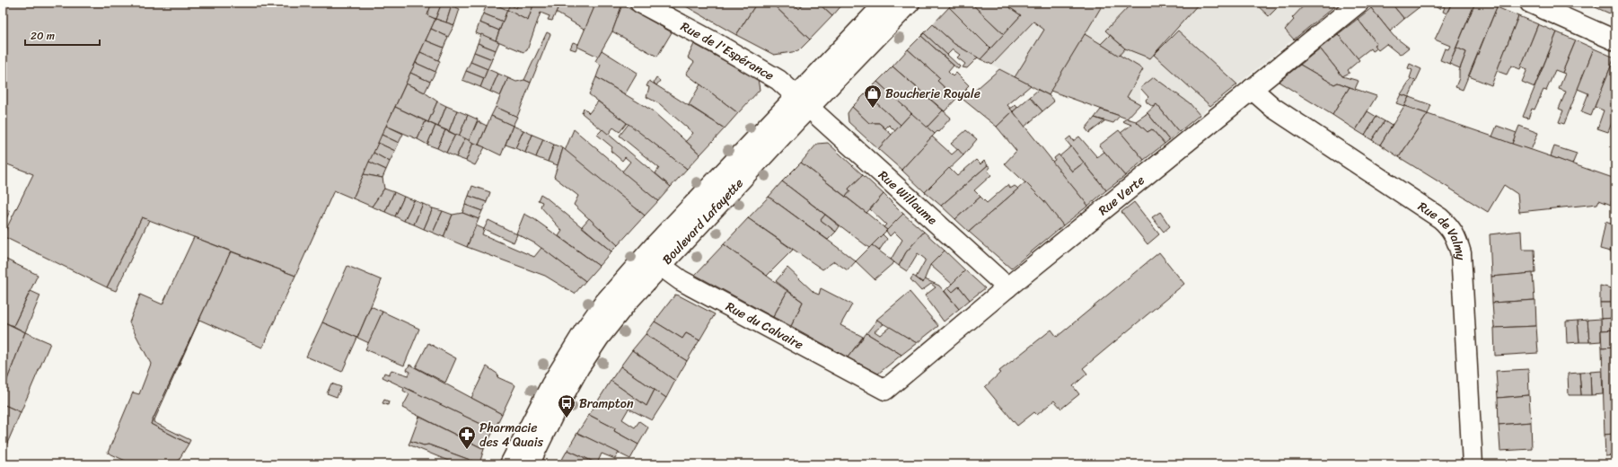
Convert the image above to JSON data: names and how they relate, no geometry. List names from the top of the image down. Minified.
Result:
{"streets":{"street":["Rue de l'Espérance","Rue Verte","Rue Willaume","Boulevard Lafayette","Rue de Valmy","Rue du Calvaire"]},"crossings":[["Rue de l'Espérance","Rue Willaume"],["Rue de l'Espérance","Boulevard Lafayette"],["Rue Verte","Rue Willaume"],["Rue Verte","Rue de Valmy"],["Rue Verte","Rue du Calvaire"],["Rue Willaume","Boulevard Lafayette"],["Boulevard Lafayette","Rue du Calvaire"]],"places":{"shop":["Boucherie Royale"],"bus stop":["Brampton"],"pharmacy":["Pharmacie des 4 Quais"]},"scale_bar":"20 m"}
